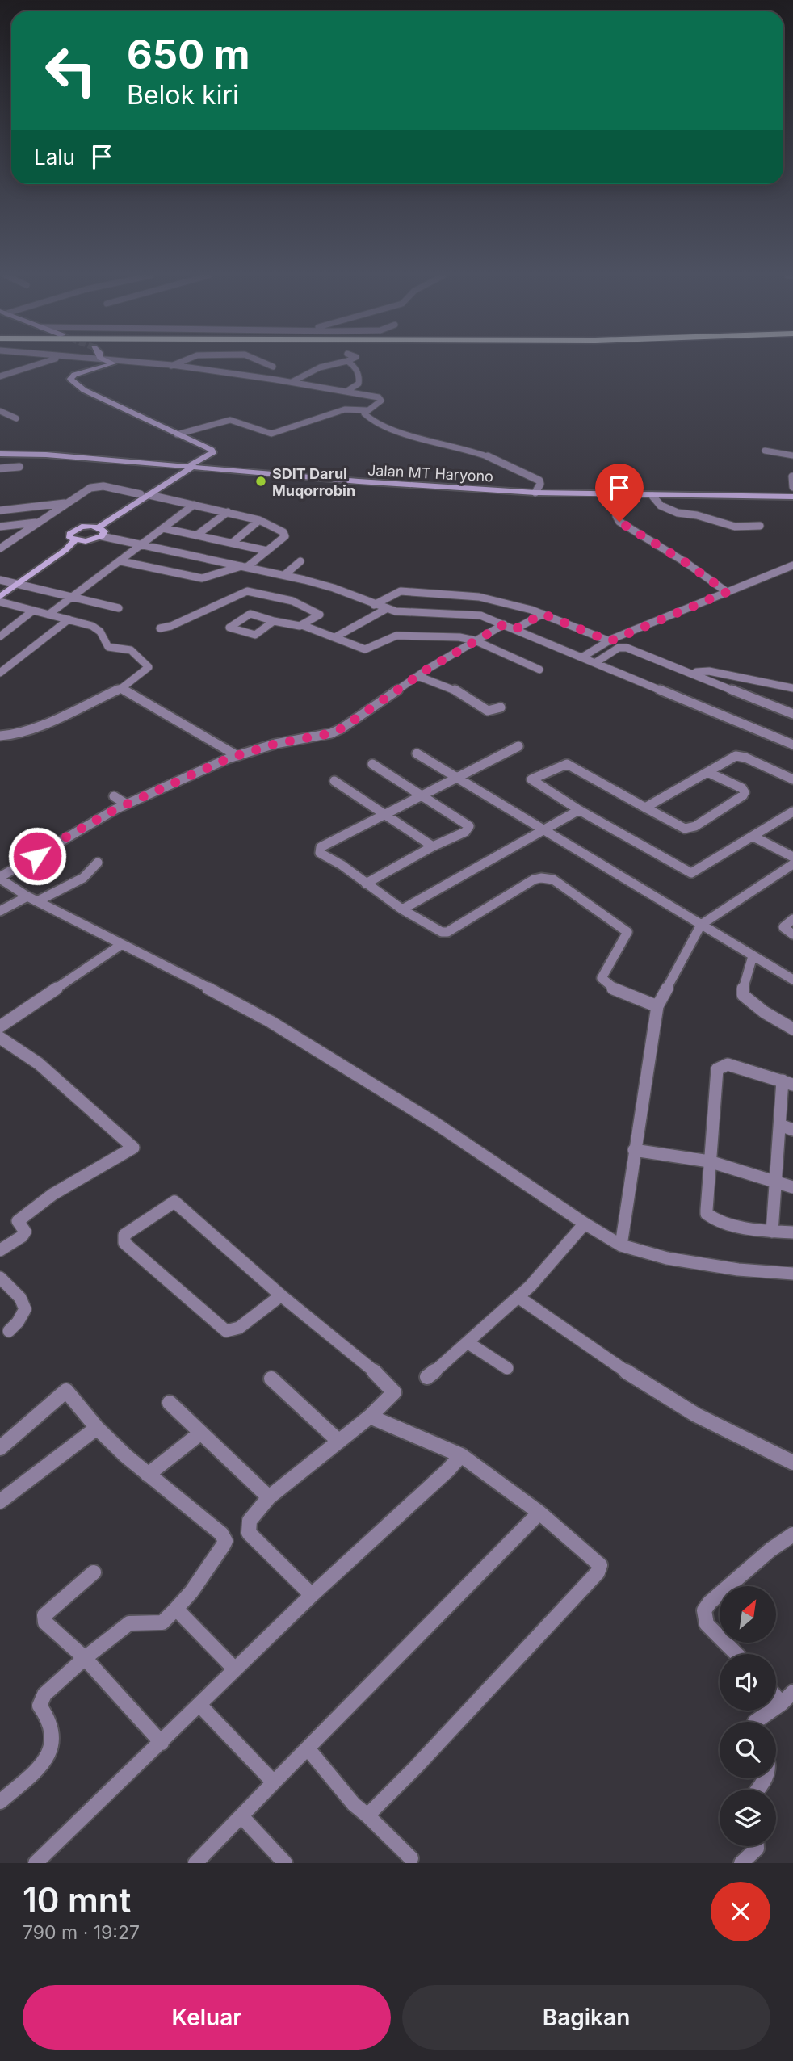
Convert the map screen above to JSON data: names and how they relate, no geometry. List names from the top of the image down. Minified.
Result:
{"streets":{"street":["Jalan MT Haryono"]},"places":["SDIT Darul Muqorrobin"],"north":"top right","page":{"turn":["650 m","Belok kiri"],"then":"Lalu","heading":["10 mnt","790 m · 19:27"],"buttons":["Keluar","Bagikan"]}}
